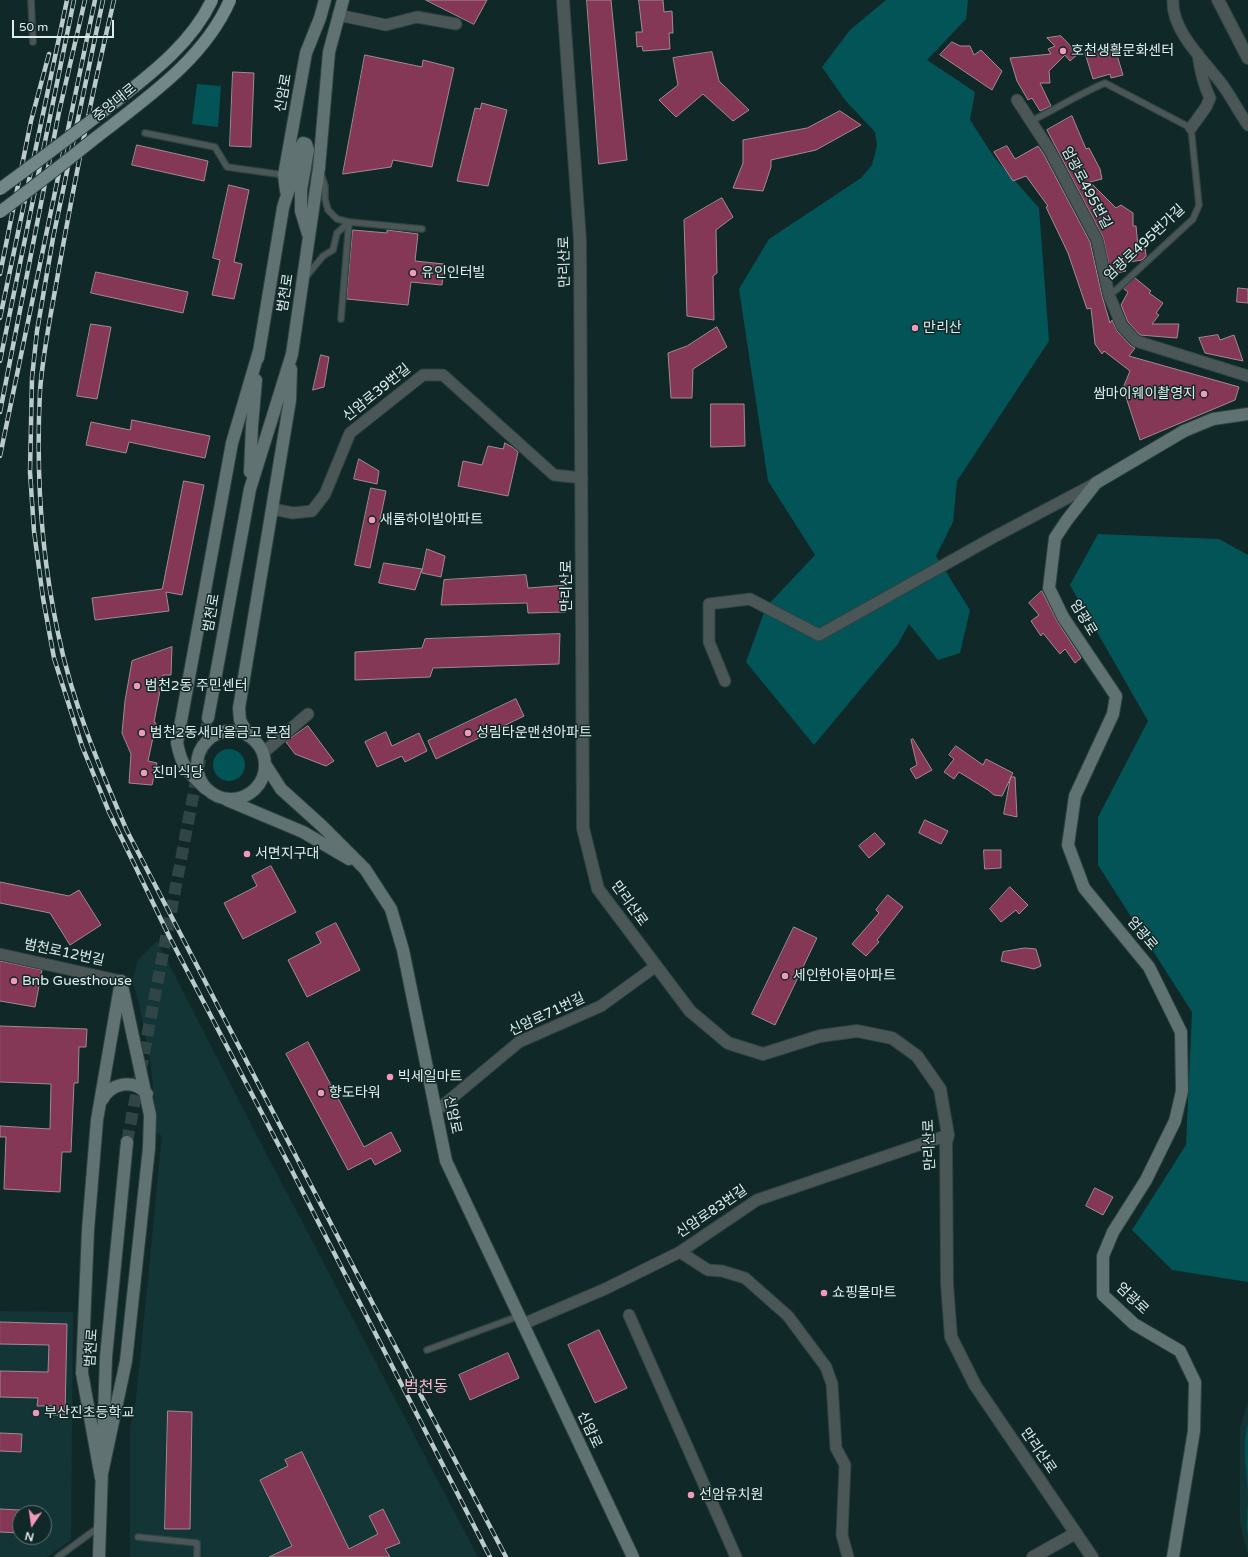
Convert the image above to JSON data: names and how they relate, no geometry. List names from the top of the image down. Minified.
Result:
{"streets":{"main road":["신암로","중앙대로","범천로","엄광로"],"street":["엄광로495번길","만리산로","신암로39번길","범천로12번길","신암로71번길","신암로83번길"],"lane":["엄광로495번가길"]},"crossings":[["신암로","범천로"],["신암로","신암로71번길"],["신암로","신암로83번길"],["엄광로495번길","엄광로495번가길"],["만리산로","신암로39번길"],["만리산로","신암로71번길"],["만리산로","신암로83번길"]],"districts":["범천동"],"places":["호천생활문화센터","유인인터빌","만리산","쌈마이웨이촬영지","새롬하이빌아파트","범천2동 주민센터","범천2동새마을금고 본점","성림타운맨션아파트","진미식당","서면지구대","세인한아름아파트","Bnb Guesthouse","빅세일마트","향도타워","쇼핑몰마트","부산진초등학교","선암유치원"],"scale_bar":"50 m","north":"bottom"}
